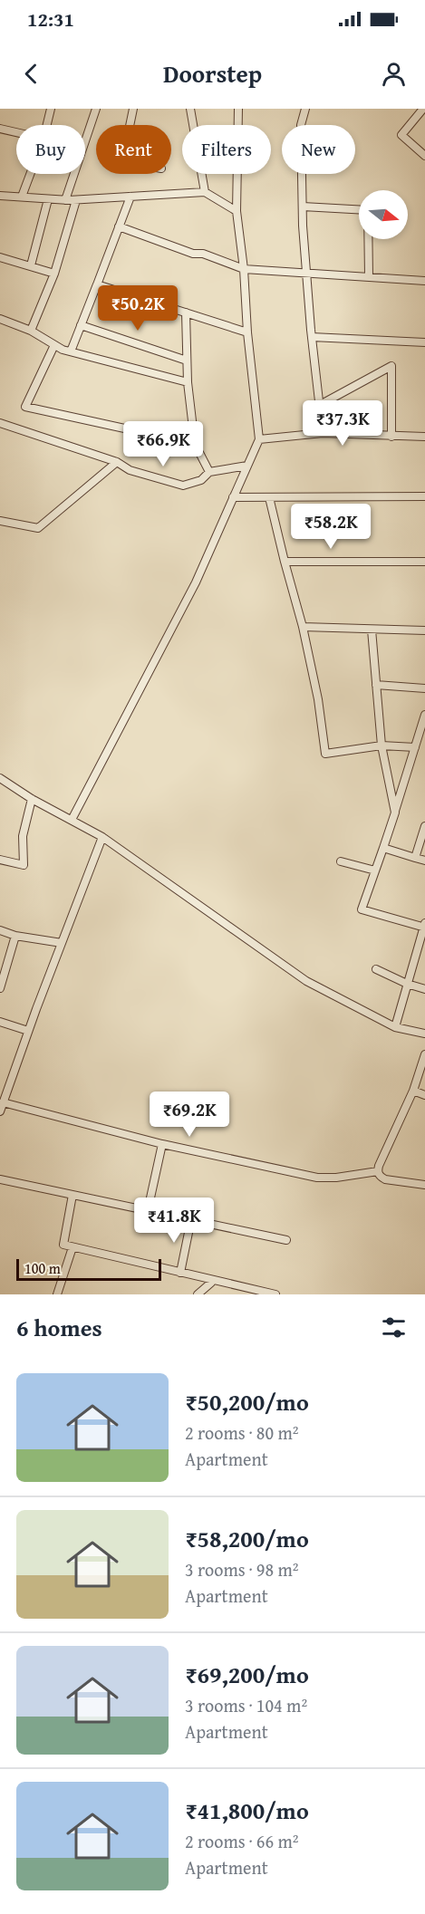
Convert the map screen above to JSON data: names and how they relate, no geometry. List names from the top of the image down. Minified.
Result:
{"scale_bar":"100 m","north":"right","page":{"status":"12:31","header":"Doorstep","chip":["Buy","Rent","Filters","New"],"price":["₹50.2K","₹37.3K","₹66.9K","₹58.2K","₹69.2K","₹41.8K"],"scale":"100 m","heading":"6 homes","list":[{"name":"₹50,200/mo","note":"2 rooms · 80 m² · Apartment"},{"name":"₹58,200/mo","note":"3 rooms · 98 m² · Apartment"},{"name":"₹69,200/mo","note":"3 rooms · 104 m² · Apartment"},{"name":"₹41,800/mo","note":"2 rooms · 66 m² · Apartment"}]}}
